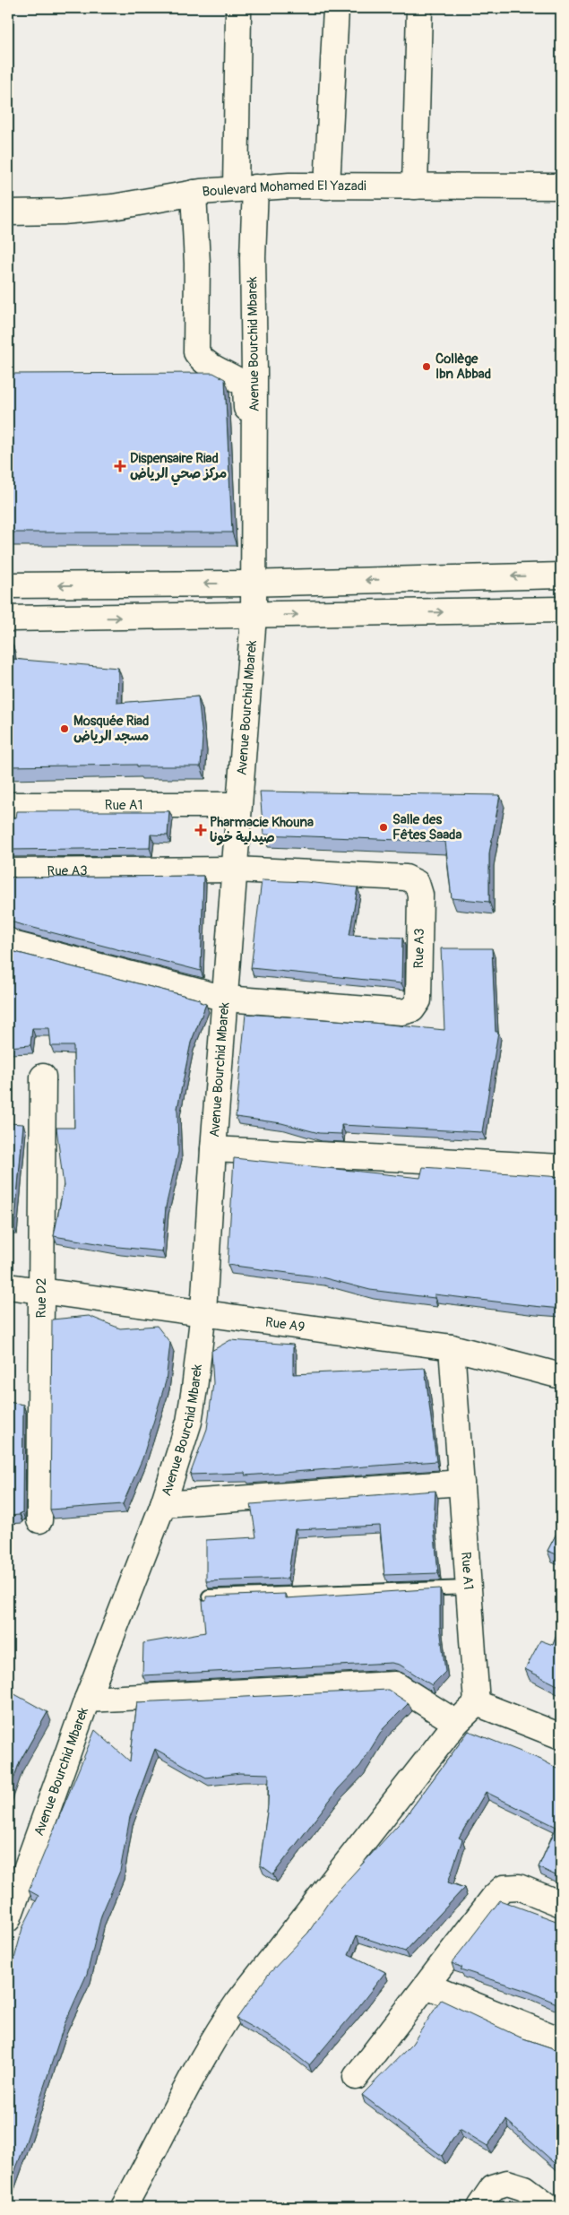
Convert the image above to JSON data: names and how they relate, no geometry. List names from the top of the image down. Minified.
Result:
{"streets":{"street":["Boulevard Mohamed El Yazadi","Avenue Bourchid Mbarek","Rue A1","Rue A3","Rue D2","Rue A9"]},"crossings":[["Boulevard Mohamed El Yazadi","Avenue Bourchid Mbarek"],["Avenue Bourchid Mbarek","Rue A1"],["Avenue Bourchid Mbarek","Rue A3"],["Avenue Bourchid Mbarek","Rue A9"],["Rue A1","Rue A9"],["Rue D2","Rue A9"]],"places":{"other":["Collège Ibn Abbad","Mosquée Riad مسجد الرياض","Salle des Fêtes Saada"],"health":["Dispensaire Riad مركز صحي الرياض","Pharmacie Khouna صيدلية خونا"]}}
